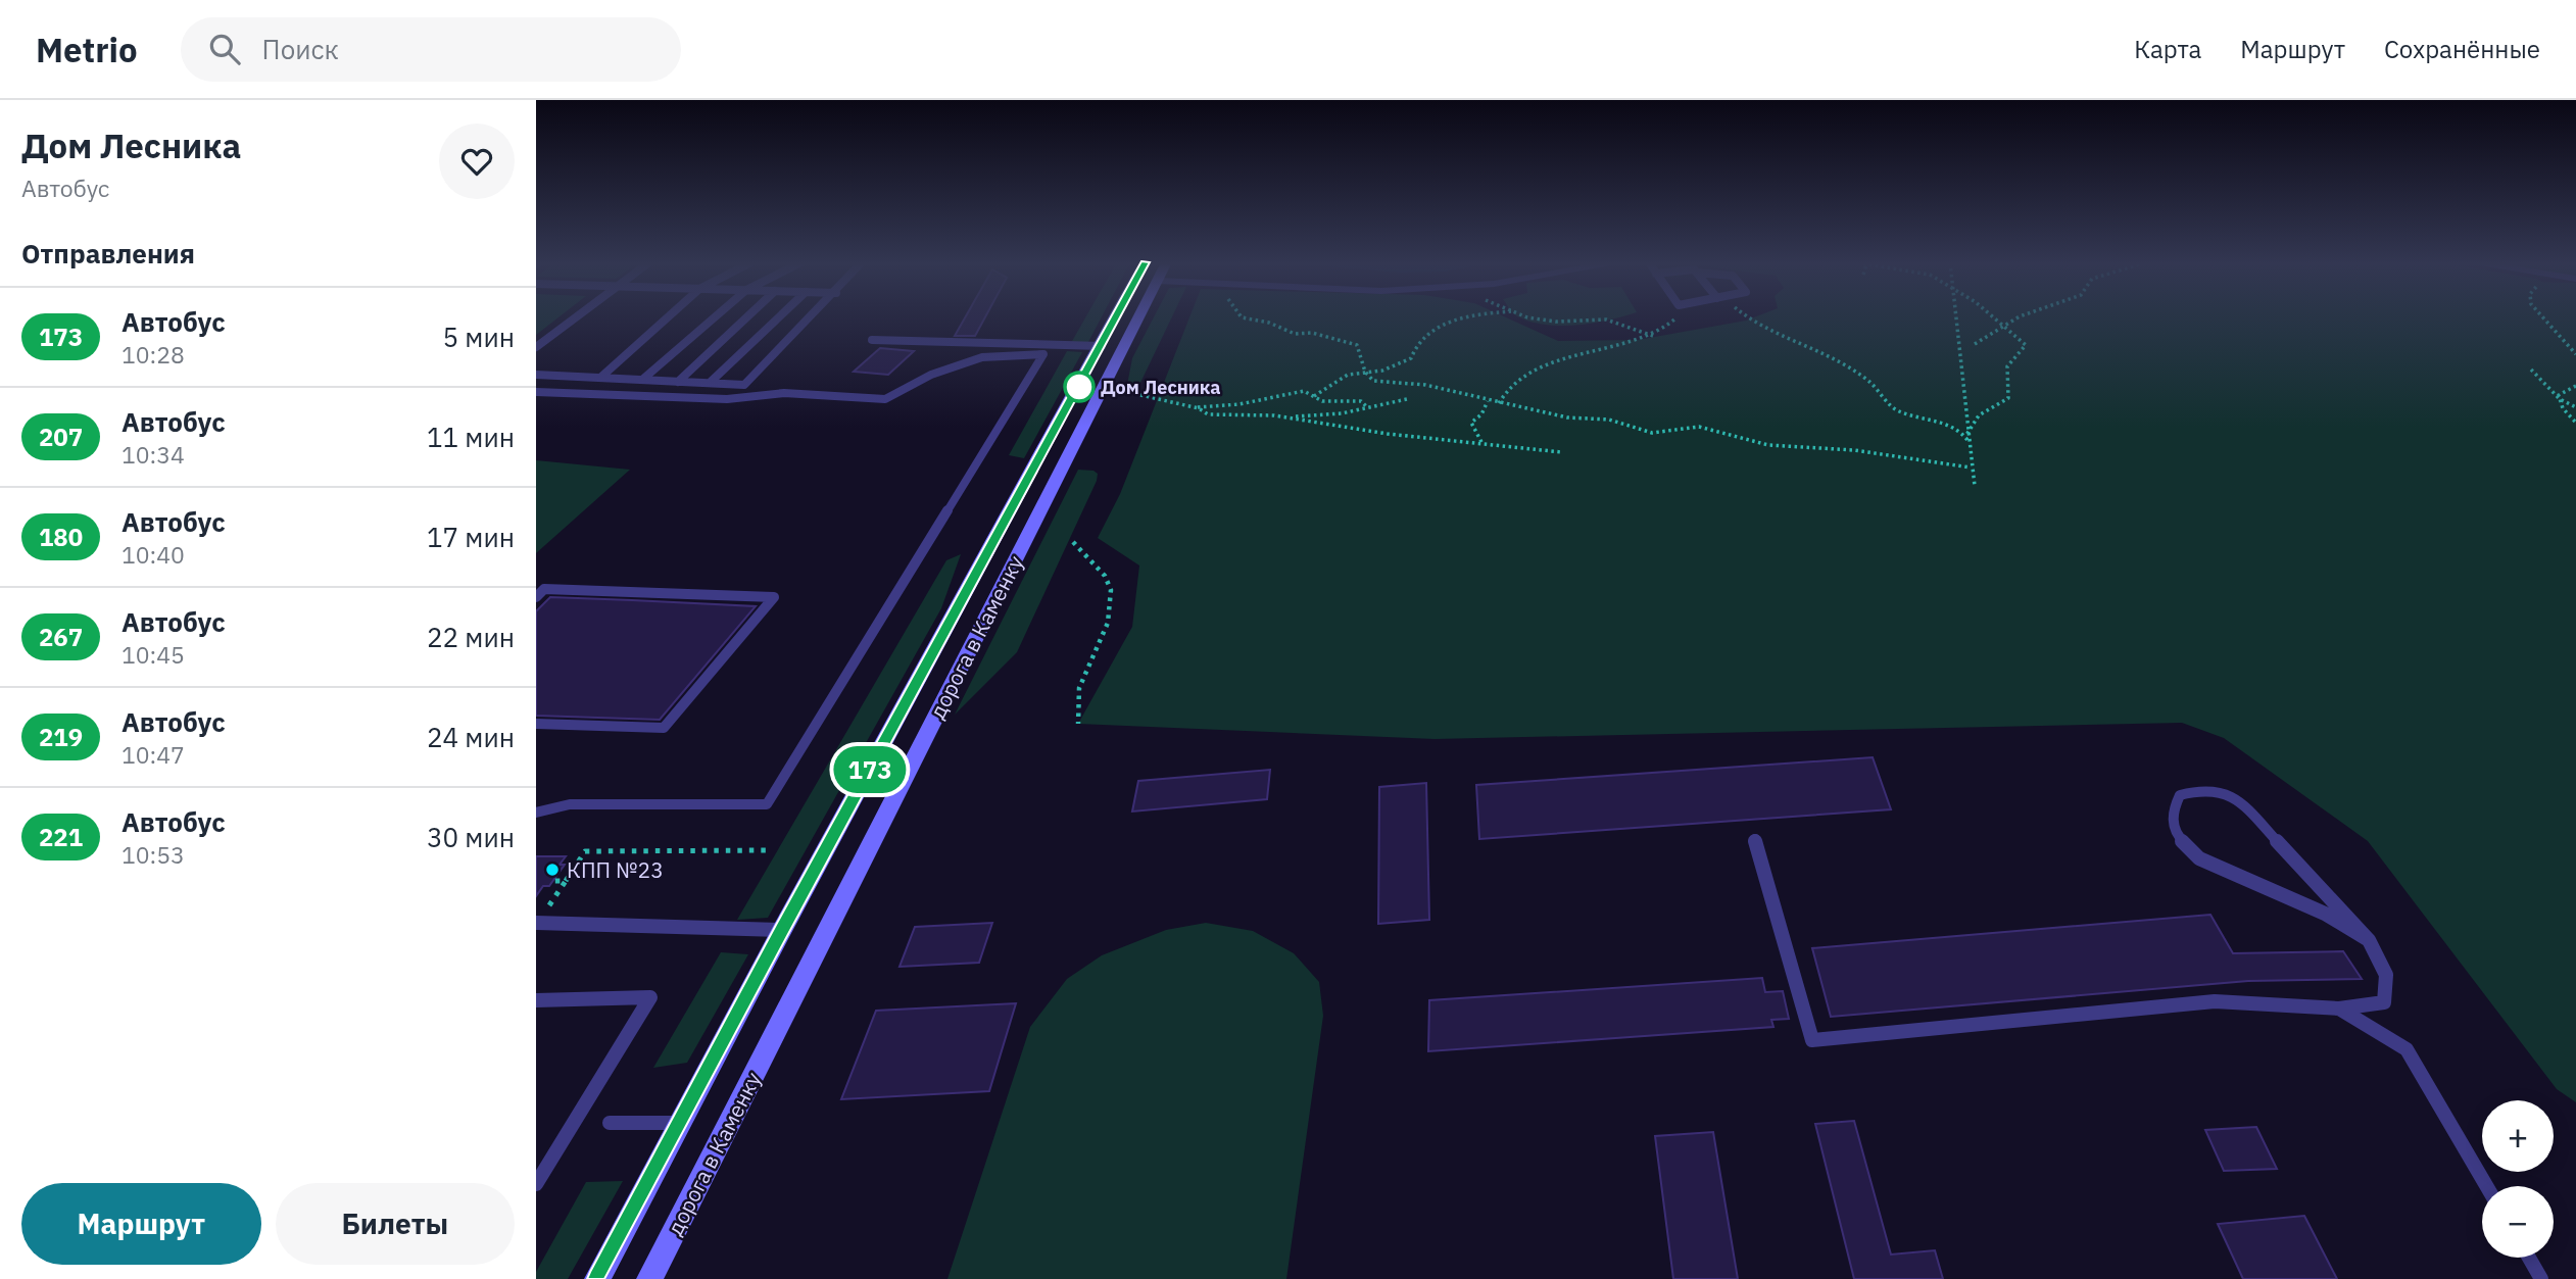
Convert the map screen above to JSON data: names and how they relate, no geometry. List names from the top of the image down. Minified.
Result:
{"streets":{"main road":["дорога в Каменку"]},"places":["Дом Лесника","КПП №23"],"lines":["bus line 173"],"page":{"header":"Metrio","search":"Поиск","nav":["Карта","Маршрут","Сохранённые"],"heading":[["Дом Лесника","Автобус"],"Отправления"],"on_map":"173","list":[{"mark":"173","name":"Автобус","note":"10:28","value":"5 мин"},{"mark":"207","name":"Автобус","note":"10:34","value":"11 мин"},{"mark":"180","name":"Автобус","note":"10:40","value":"17 мин"},{"mark":"267","name":"Автобус","note":"10:45","value":"22 мин"},{"mark":"219","name":"Автобус","note":"10:47","value":"24 мин"},{"mark":"221","name":"Автобус","note":"10:53","value":"30 мин"}],"map_buttons":["+","−"],"buttons":["Маршрут","Билеты"]}}
